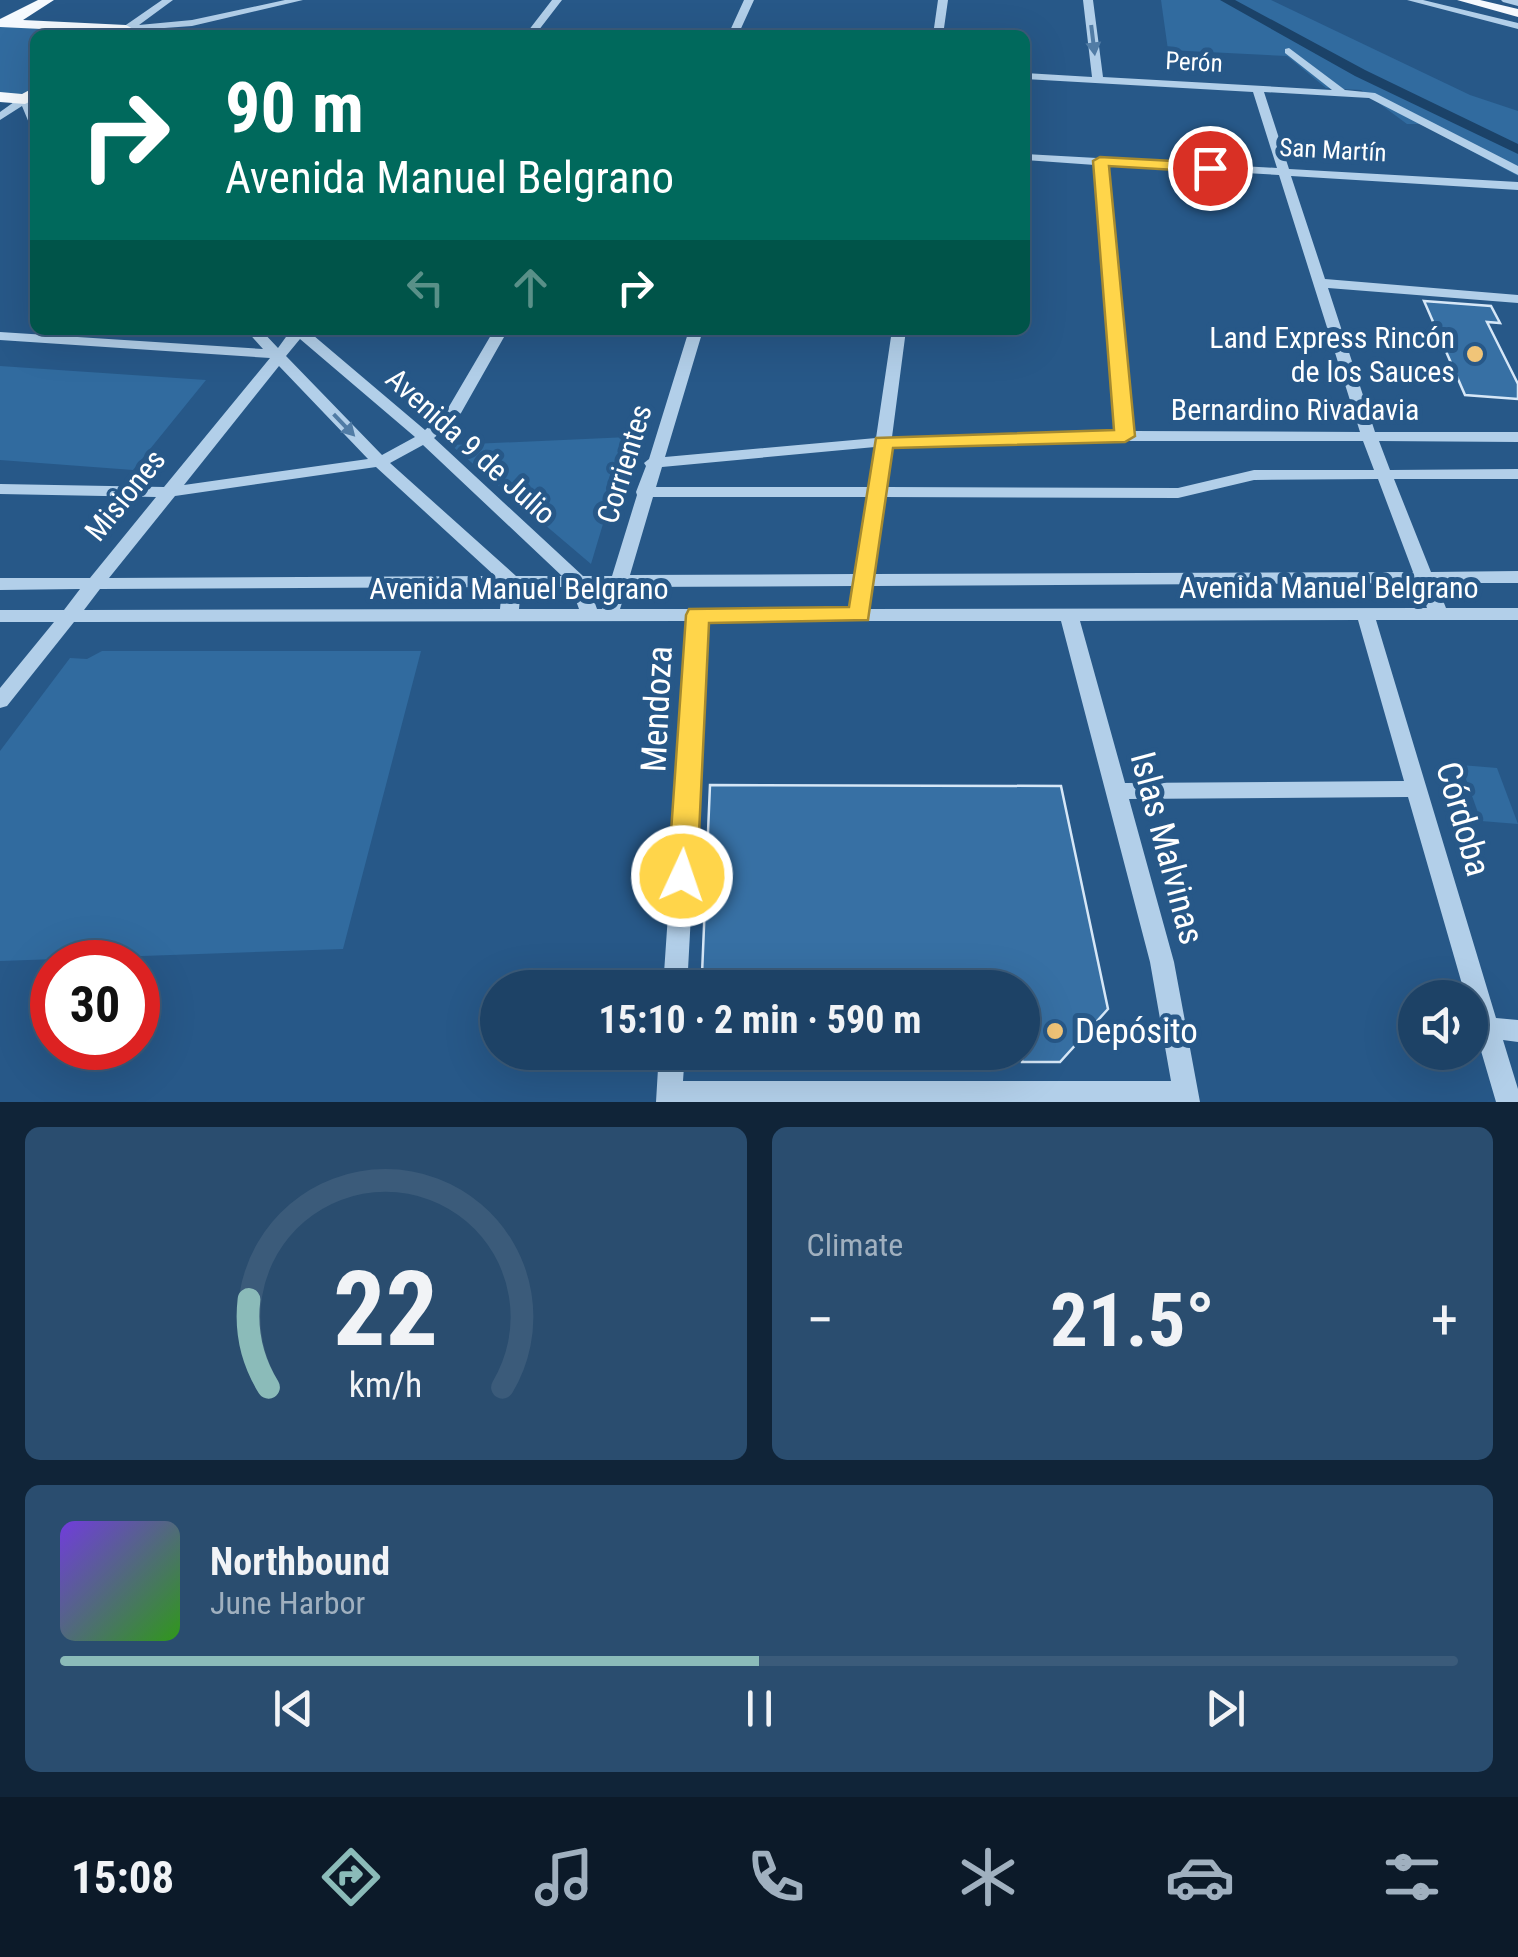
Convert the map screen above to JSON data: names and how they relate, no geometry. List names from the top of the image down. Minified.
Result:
{"streets":{"street":["Perón","San Martín","Bernardino Rivadavia","Avenida 9 de Julio","Corrientes","Misiones","Avenida Manuel Belgrano","Mendoza","Córdoba","Islas Malvinas"]},"crossings":[["Bernardino Rivadavia","Corrientes"],["Avenida 9 de Julio","Corrientes"],["Avenida 9 de Julio","Avenida Manuel Belgrano"],["Corrientes","Avenida Manuel Belgrano"],["Misiones","Avenida Manuel Belgrano"],["Avenida Manuel Belgrano","Mendoza"],["Avenida Manuel Belgrano","Córdoba"],["Avenida Manuel Belgrano","Islas Malvinas"]],"places":["Land Express Rincón de los Sauces","Depósito"],"page":{"turn":["90 m","Avenida Manuel Belgrano"],"limit":"30","trip":"15:10 · 2 min · 590 m","tile":"Climate","heat":["−","21.5°","+"],"song":["Northbound","June Harbor"],"tabs":"15:08","gauge":["22","km/h"]}}
